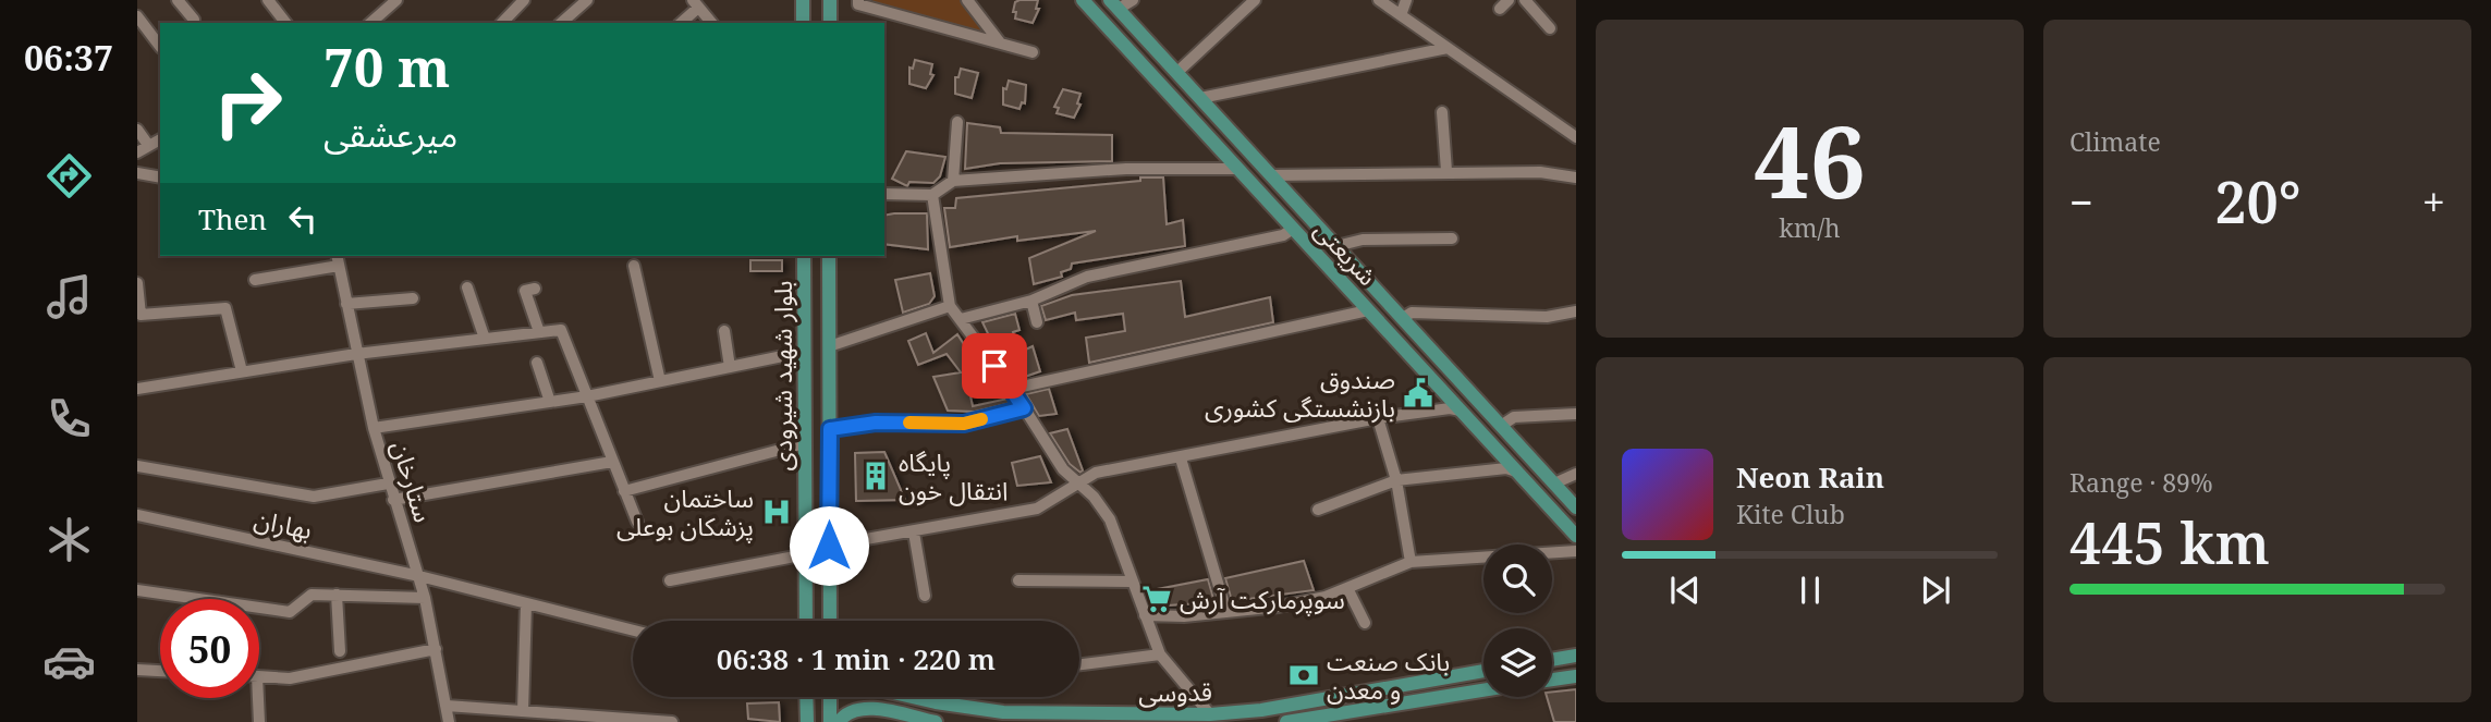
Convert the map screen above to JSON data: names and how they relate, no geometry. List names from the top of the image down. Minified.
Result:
{"streets":{"main road":["شریعتی","بلوار شهید شیرودی","قدوسی"],"street":["ستارخان","بهاران"]},"crossings":[["ستارخان","بهاران"]],"places":{"public building":["صندوق بازنشستگی کشوری"],"building":["پایگاه انتقال خون"],"hospital":["ساختمان پزشکان بوعلی"],"supermarket":["سوپرمارکت آرش"],"bank":["بانک صنعت و معدن"]},"page":{"tabs":"06:37","tile":[["46","km/h"],"Climate",["Range · 89%","445 km"]],"turn":["70 m","میرعشقی"],"heat":["−","20°","+"],"then":"Then","song":["Neon Rain","Kite Club"],"limit":"50","trip":"06:38 · 1 min · 220 m"}}
